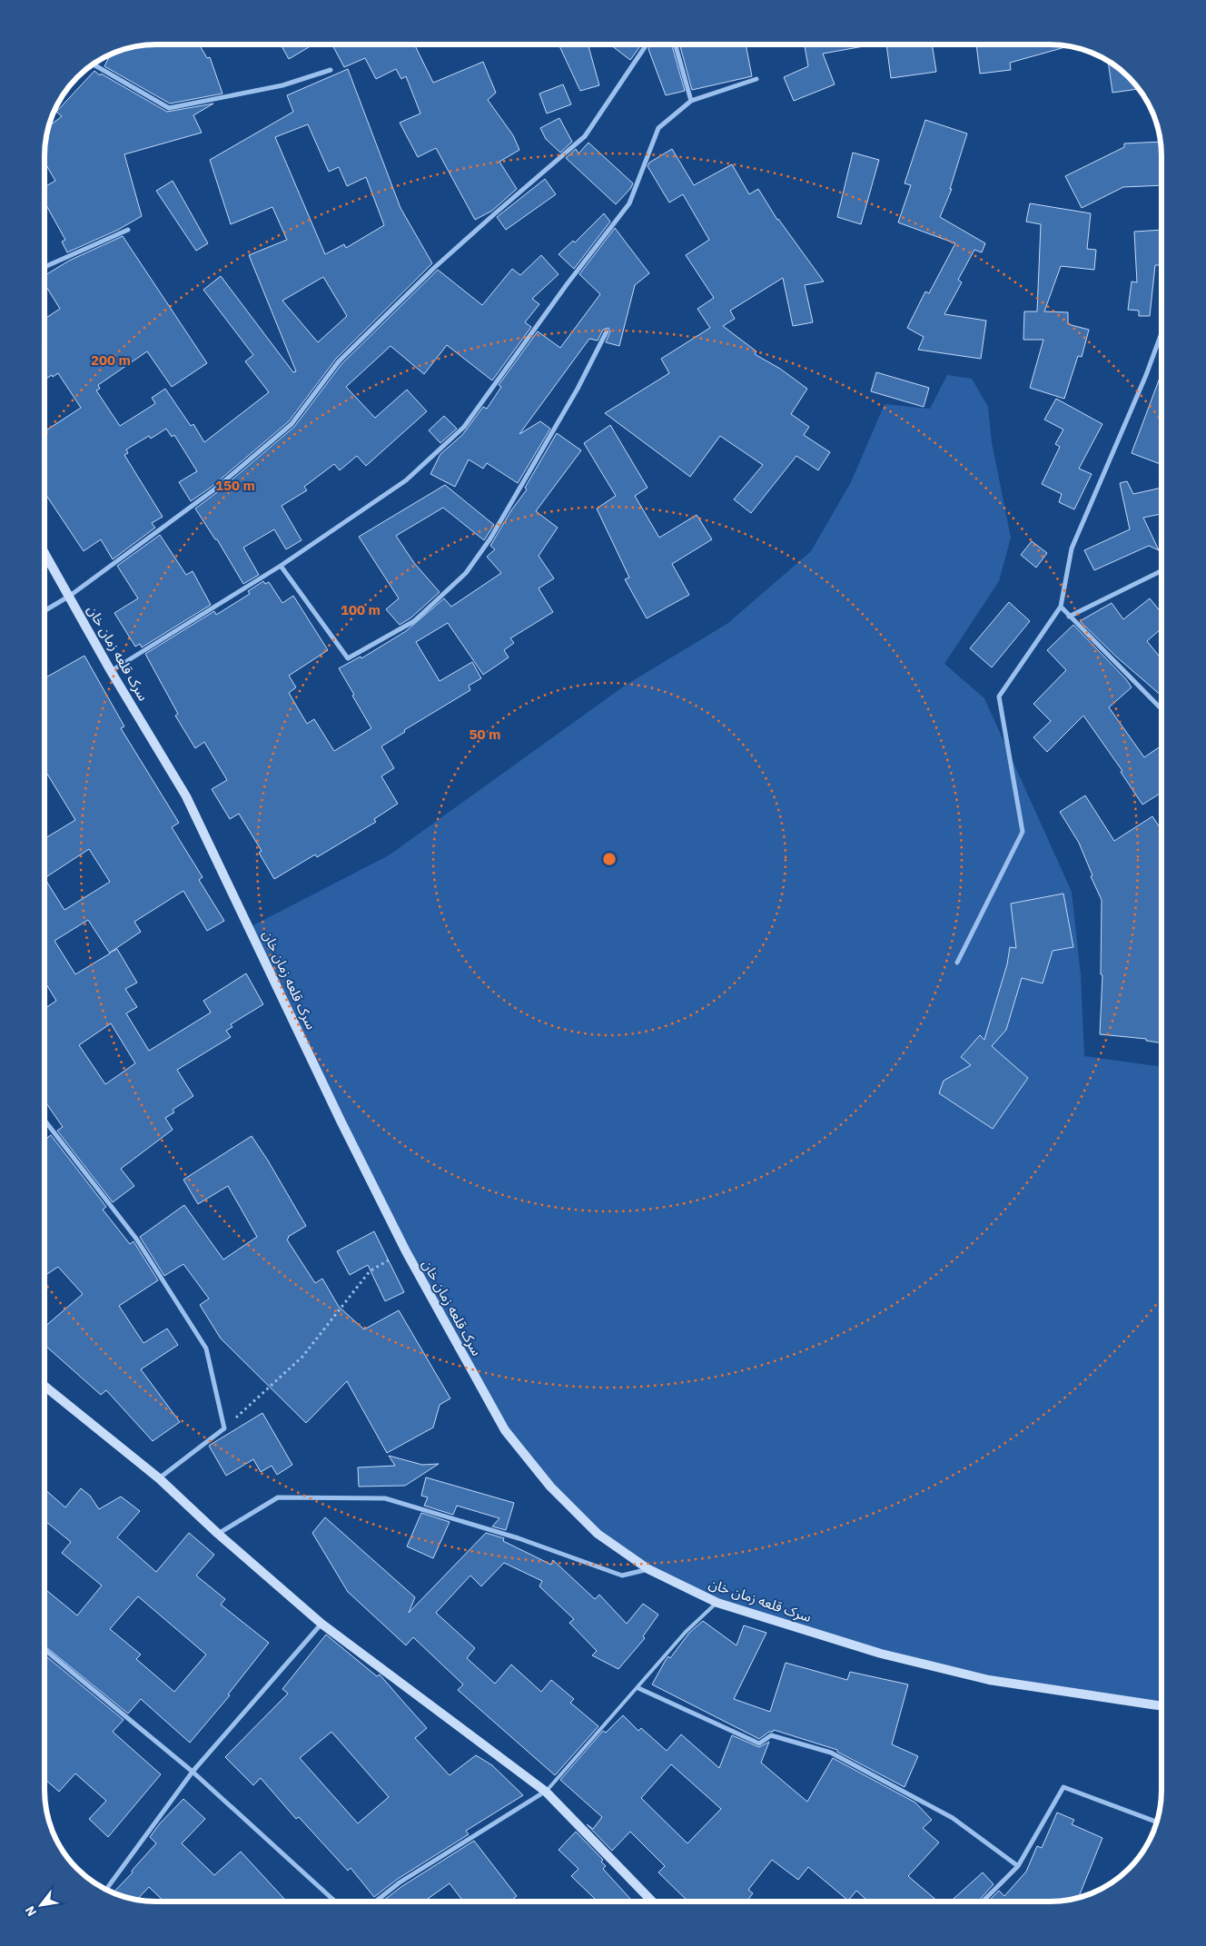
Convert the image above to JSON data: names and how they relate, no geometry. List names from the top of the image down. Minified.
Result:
{"streets":{"street":["سرک قلعه زمان خان"]},"north":"bottom left","rings":["200 m","150 m","100 m","50 m"]}
